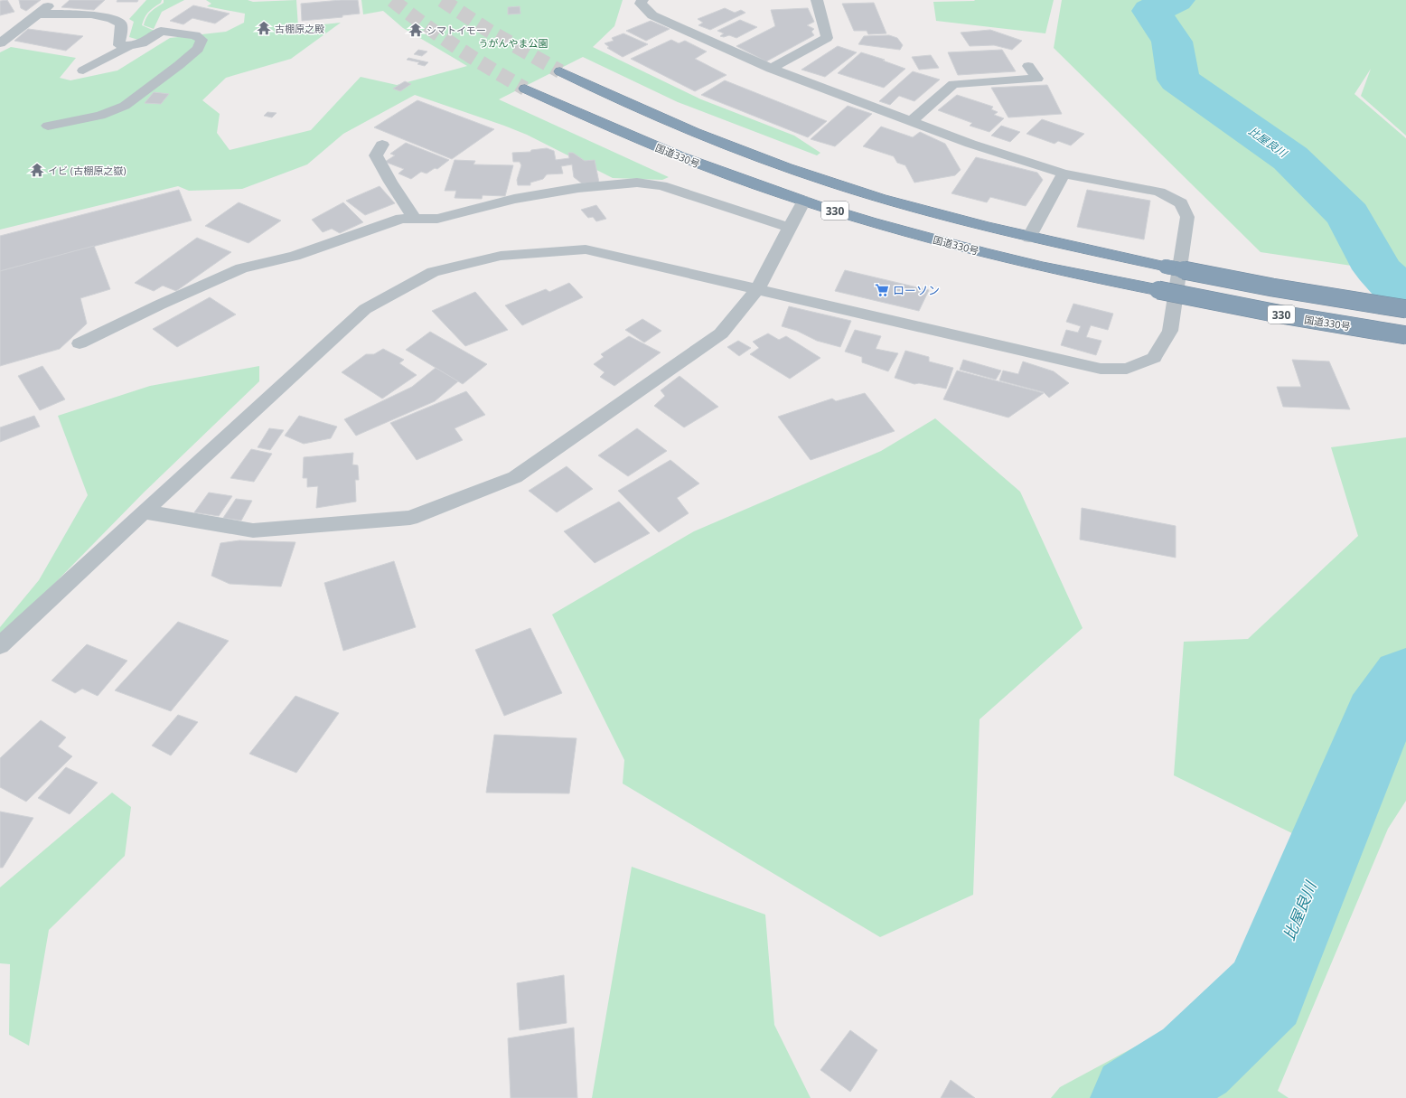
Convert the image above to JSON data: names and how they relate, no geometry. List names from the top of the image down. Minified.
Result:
{"streets":{"highway":["国道330号","330"]},"water":["比屋良川"],"parks":["うがんやま公園"],"places":{"temple":["古棚原之殿","シマトイモー","イビ (古棚原之嶽)"],"supermarket":["ローソン"]}}
